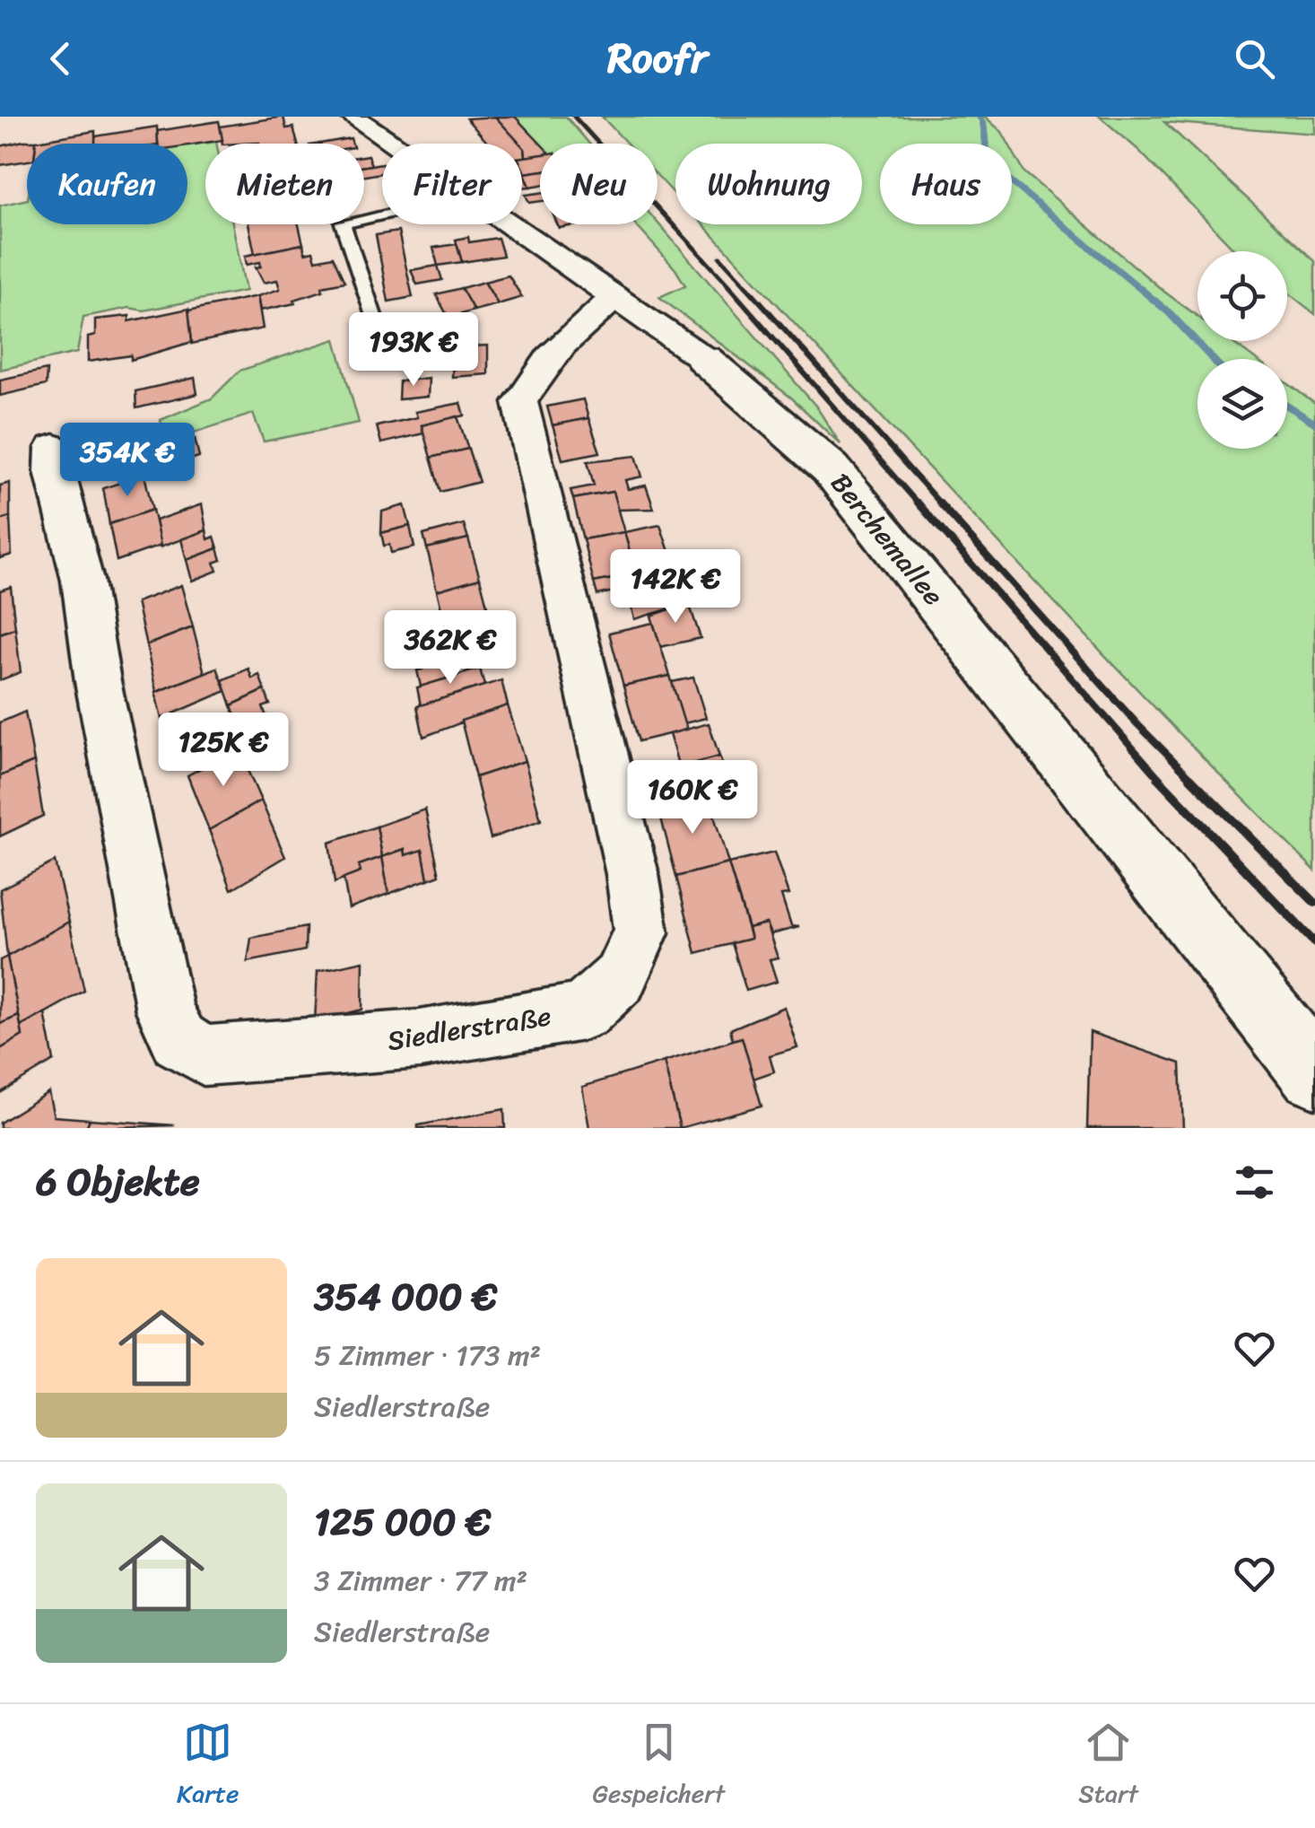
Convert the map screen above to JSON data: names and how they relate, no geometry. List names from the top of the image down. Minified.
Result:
{"streets":{"street":["Berchemallee","Siedlerstraße"]},"crossings":[["Berchemallee","Siedlerstraße"]],"page":{"header":"Roofr","chip":["Kaufen","Mieten","Filter","Neu","Wohnung","Haus"],"price":["193K €","354K €","142K €","362K €","125K €","160K €"],"heading":"6 Objekte","list":[{"name":"354 000 €","note":"5 Zimmer · 173 m² · Siedlerstraße"},{"name":"125 000 €","note":"3 Zimmer · 77 m² · Siedlerstraße"}],"tabs":["Karte","Gespeichert","Start"]}}
